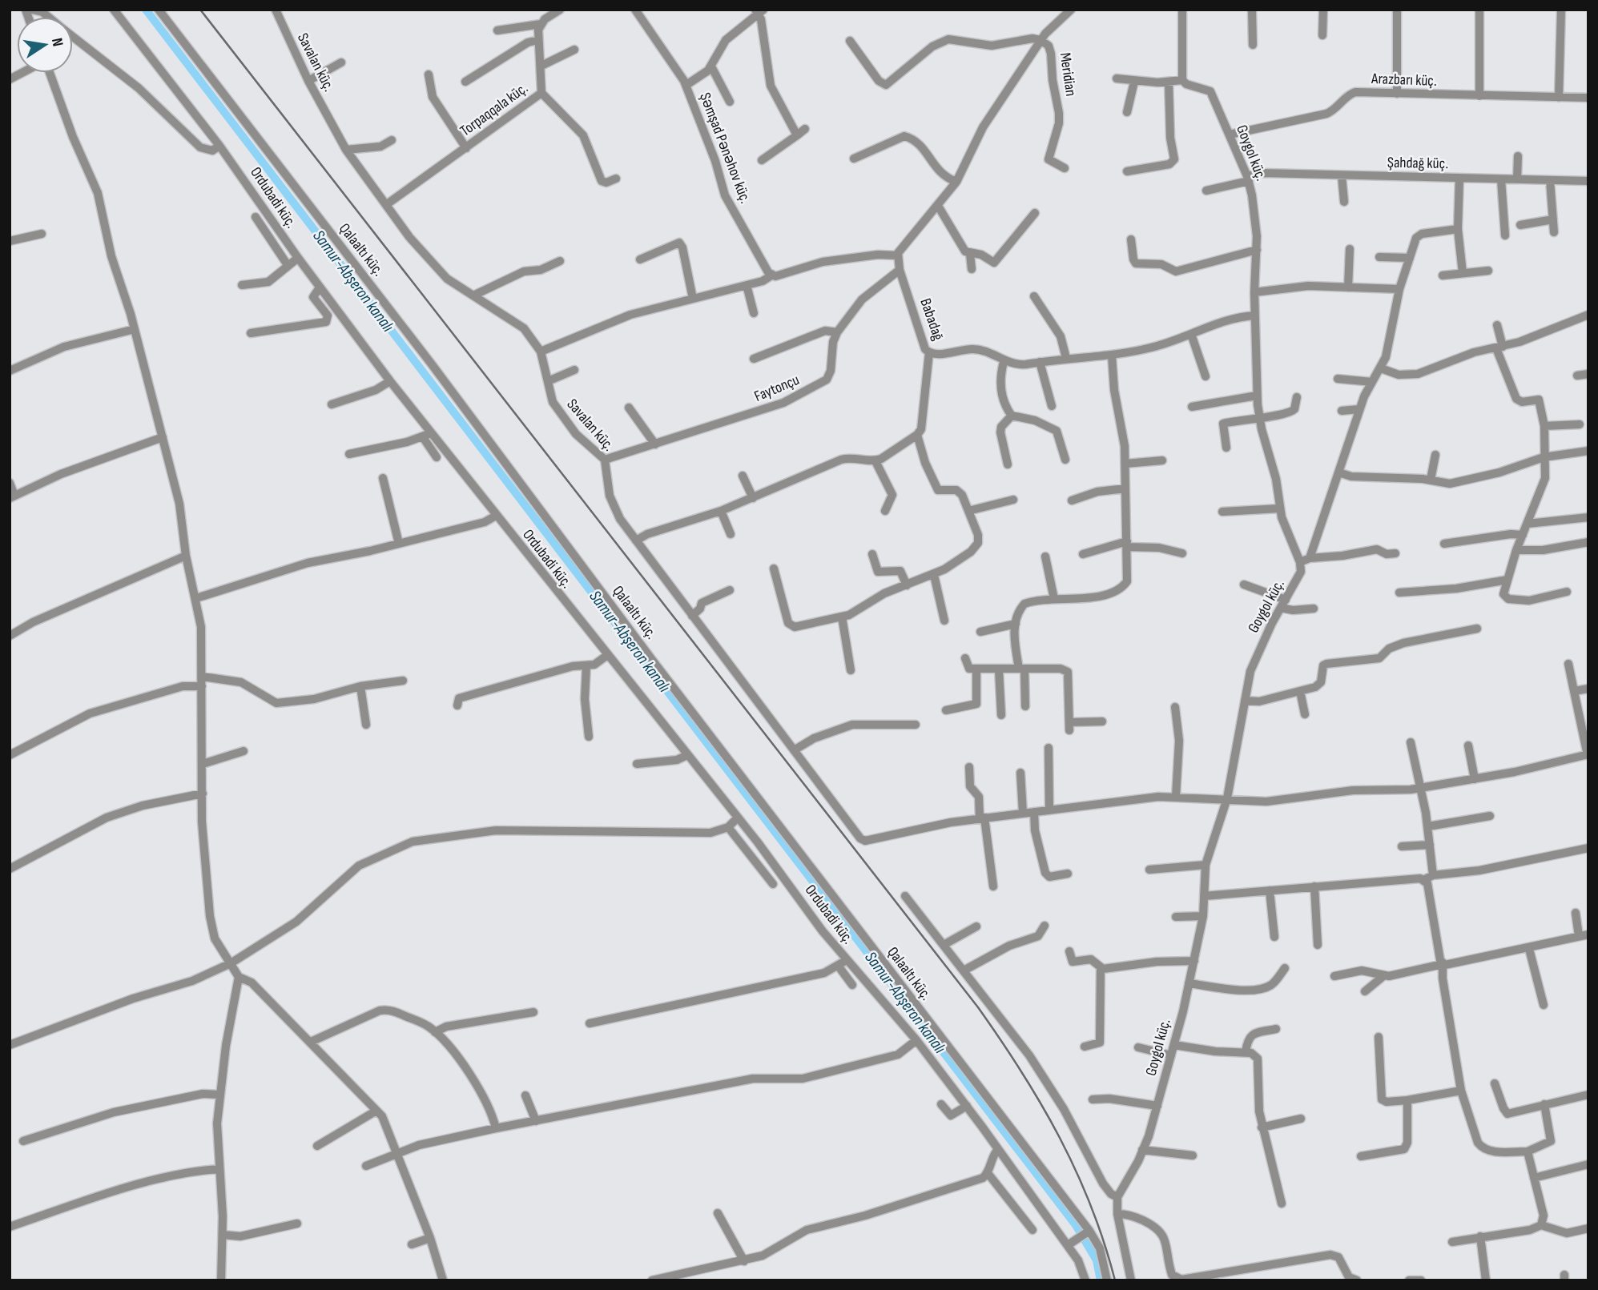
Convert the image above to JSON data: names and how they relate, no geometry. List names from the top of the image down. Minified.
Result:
{"streets":{"street":["Savalan küç.","Meridian","Arazbarı küç.","Torpaqqala küç.","Şəmşad Pənəhov küç.","Goygol küç.","Şahdağ küç.","Ordubadi küç.","Qalaaltı küç.","Babadağ","Faytonçu"]},"crossings":[["Savalan küç.","Torpaqqala küç."],["Savalan küç.","Faytonçu"],["Arazbarı küç.","Goygol küç."],["Goygol küç.","Şahdağ küç."],["Goygol küç.","Babadağ"],["Babadağ","Faytonçu"]],"water":["Samur-Abşeron kanalı"],"north":"right"}
